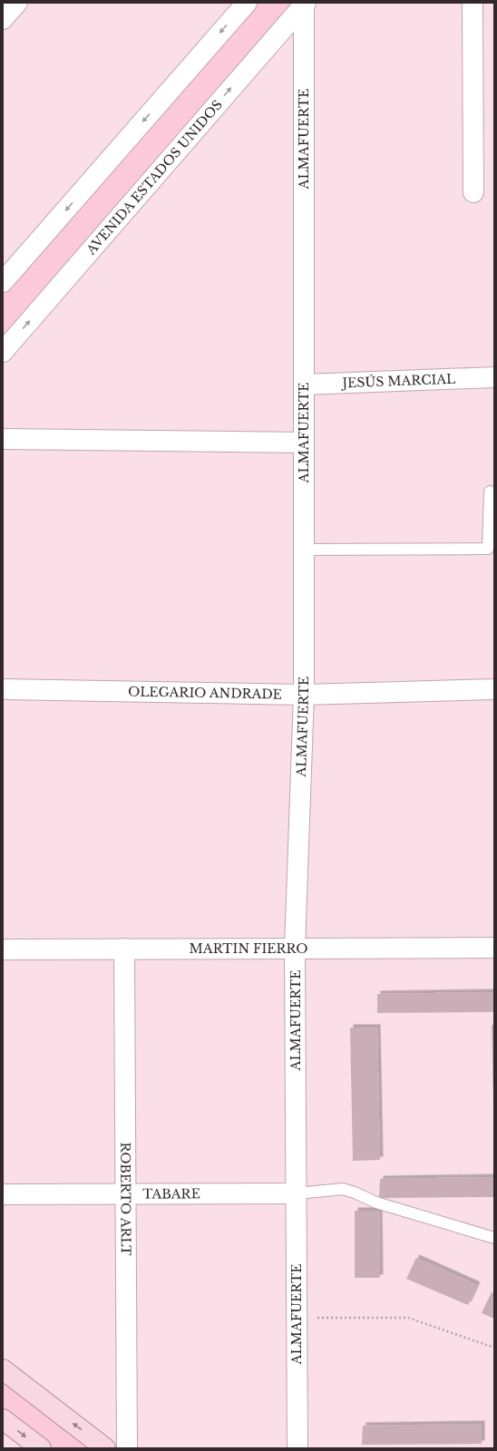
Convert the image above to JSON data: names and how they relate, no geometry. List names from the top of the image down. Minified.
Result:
{"streets":{"street":["ALMAFUERTE","AVENIDA ESTADOS UNIDOS","JESÚS MARCIAL","OLEGARIO ANDRADE","MARTIN FIERRO","TABARE","ROBERTO ARLT"]},"crossings":[["ALMAFUERTE","AVENIDA ESTADOS UNIDOS"],["ALMAFUERTE","JESÚS MARCIAL"],["ALMAFUERTE","OLEGARIO ANDRADE"],["ALMAFUERTE","MARTIN FIERRO"],["ALMAFUERTE","TABARE"],["MARTIN FIERRO","ROBERTO ARLT"],["TABARE","ROBERTO ARLT"]]}
